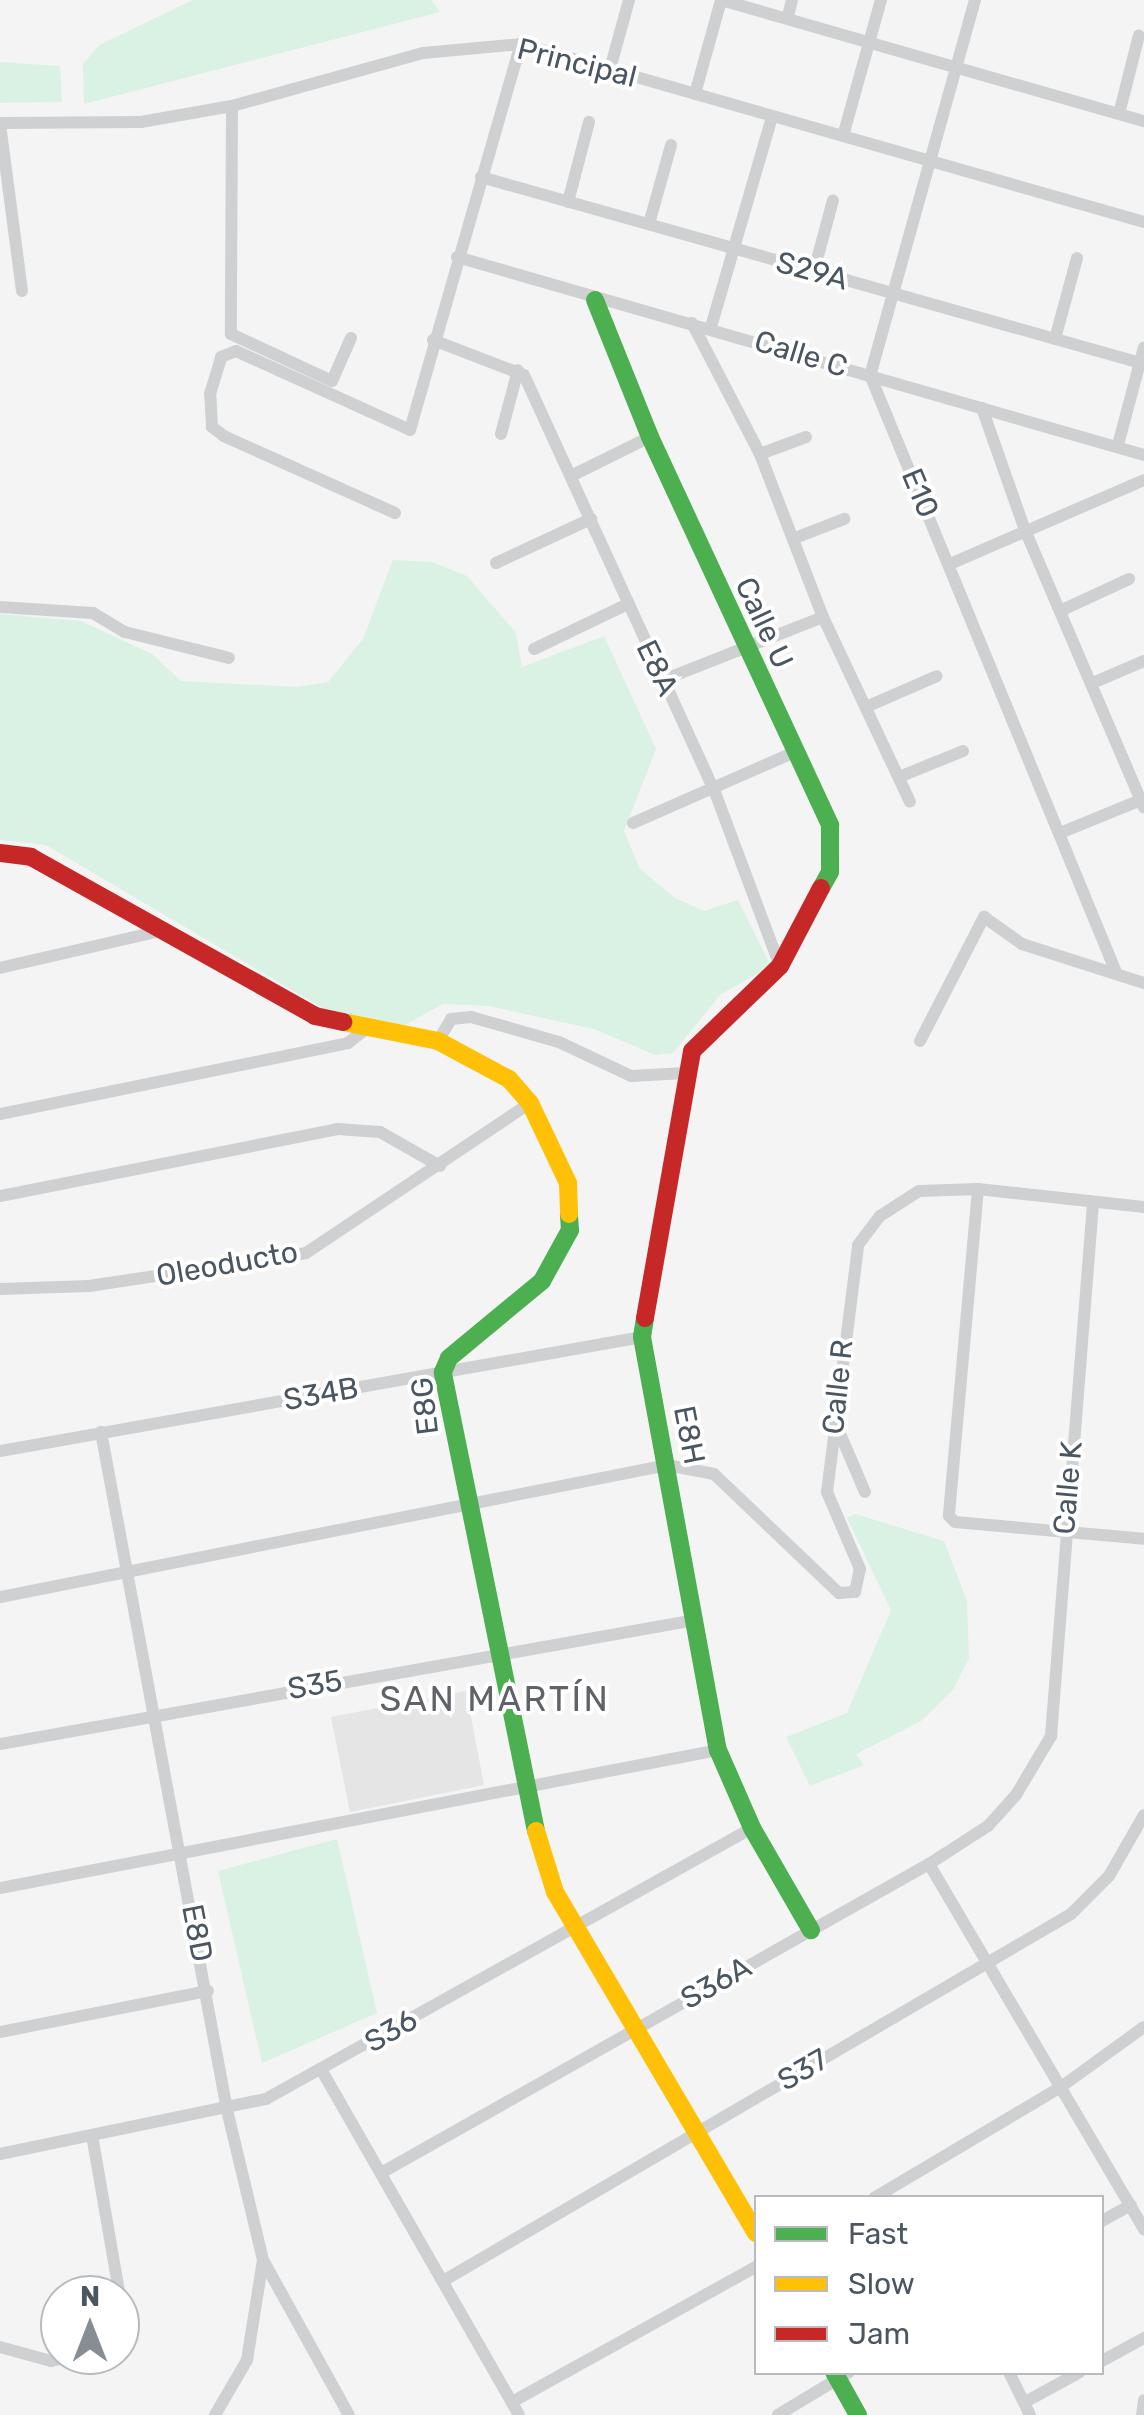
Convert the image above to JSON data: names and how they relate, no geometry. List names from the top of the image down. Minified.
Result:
{"streets":{"street":["Principal","S29A","Calle C","E10","Calle U","E8A","Oleoducto","Calle R","S34B","E8G","E8H","Calle K","S35","E8D","S36A","S36","S37"]},"crossings":[["Calle C","E10"],["Calle C","Calle U"],["Calle U","E8A"],["Calle U","E8H"],["E8A","E8H"],["Oleoducto","E8G"],["Calle R","E8H"],["Calle R","Calle K"],["S34B","E8G"],["S34B","E8H"],["S34B","E8D"],["E8G","S35"],["E8G","S36A"],["E8G","S36"],["E8G","S37"],["E8H","S35"],["E8H","S36A"],["E8H","S36"],["Calle K","S36A"],["S35","E8D"],["E8D","S36"]],"districts":["SAN MARTÍN"],"legend":["Fast","Slow","Jam"],"north":"top"}
